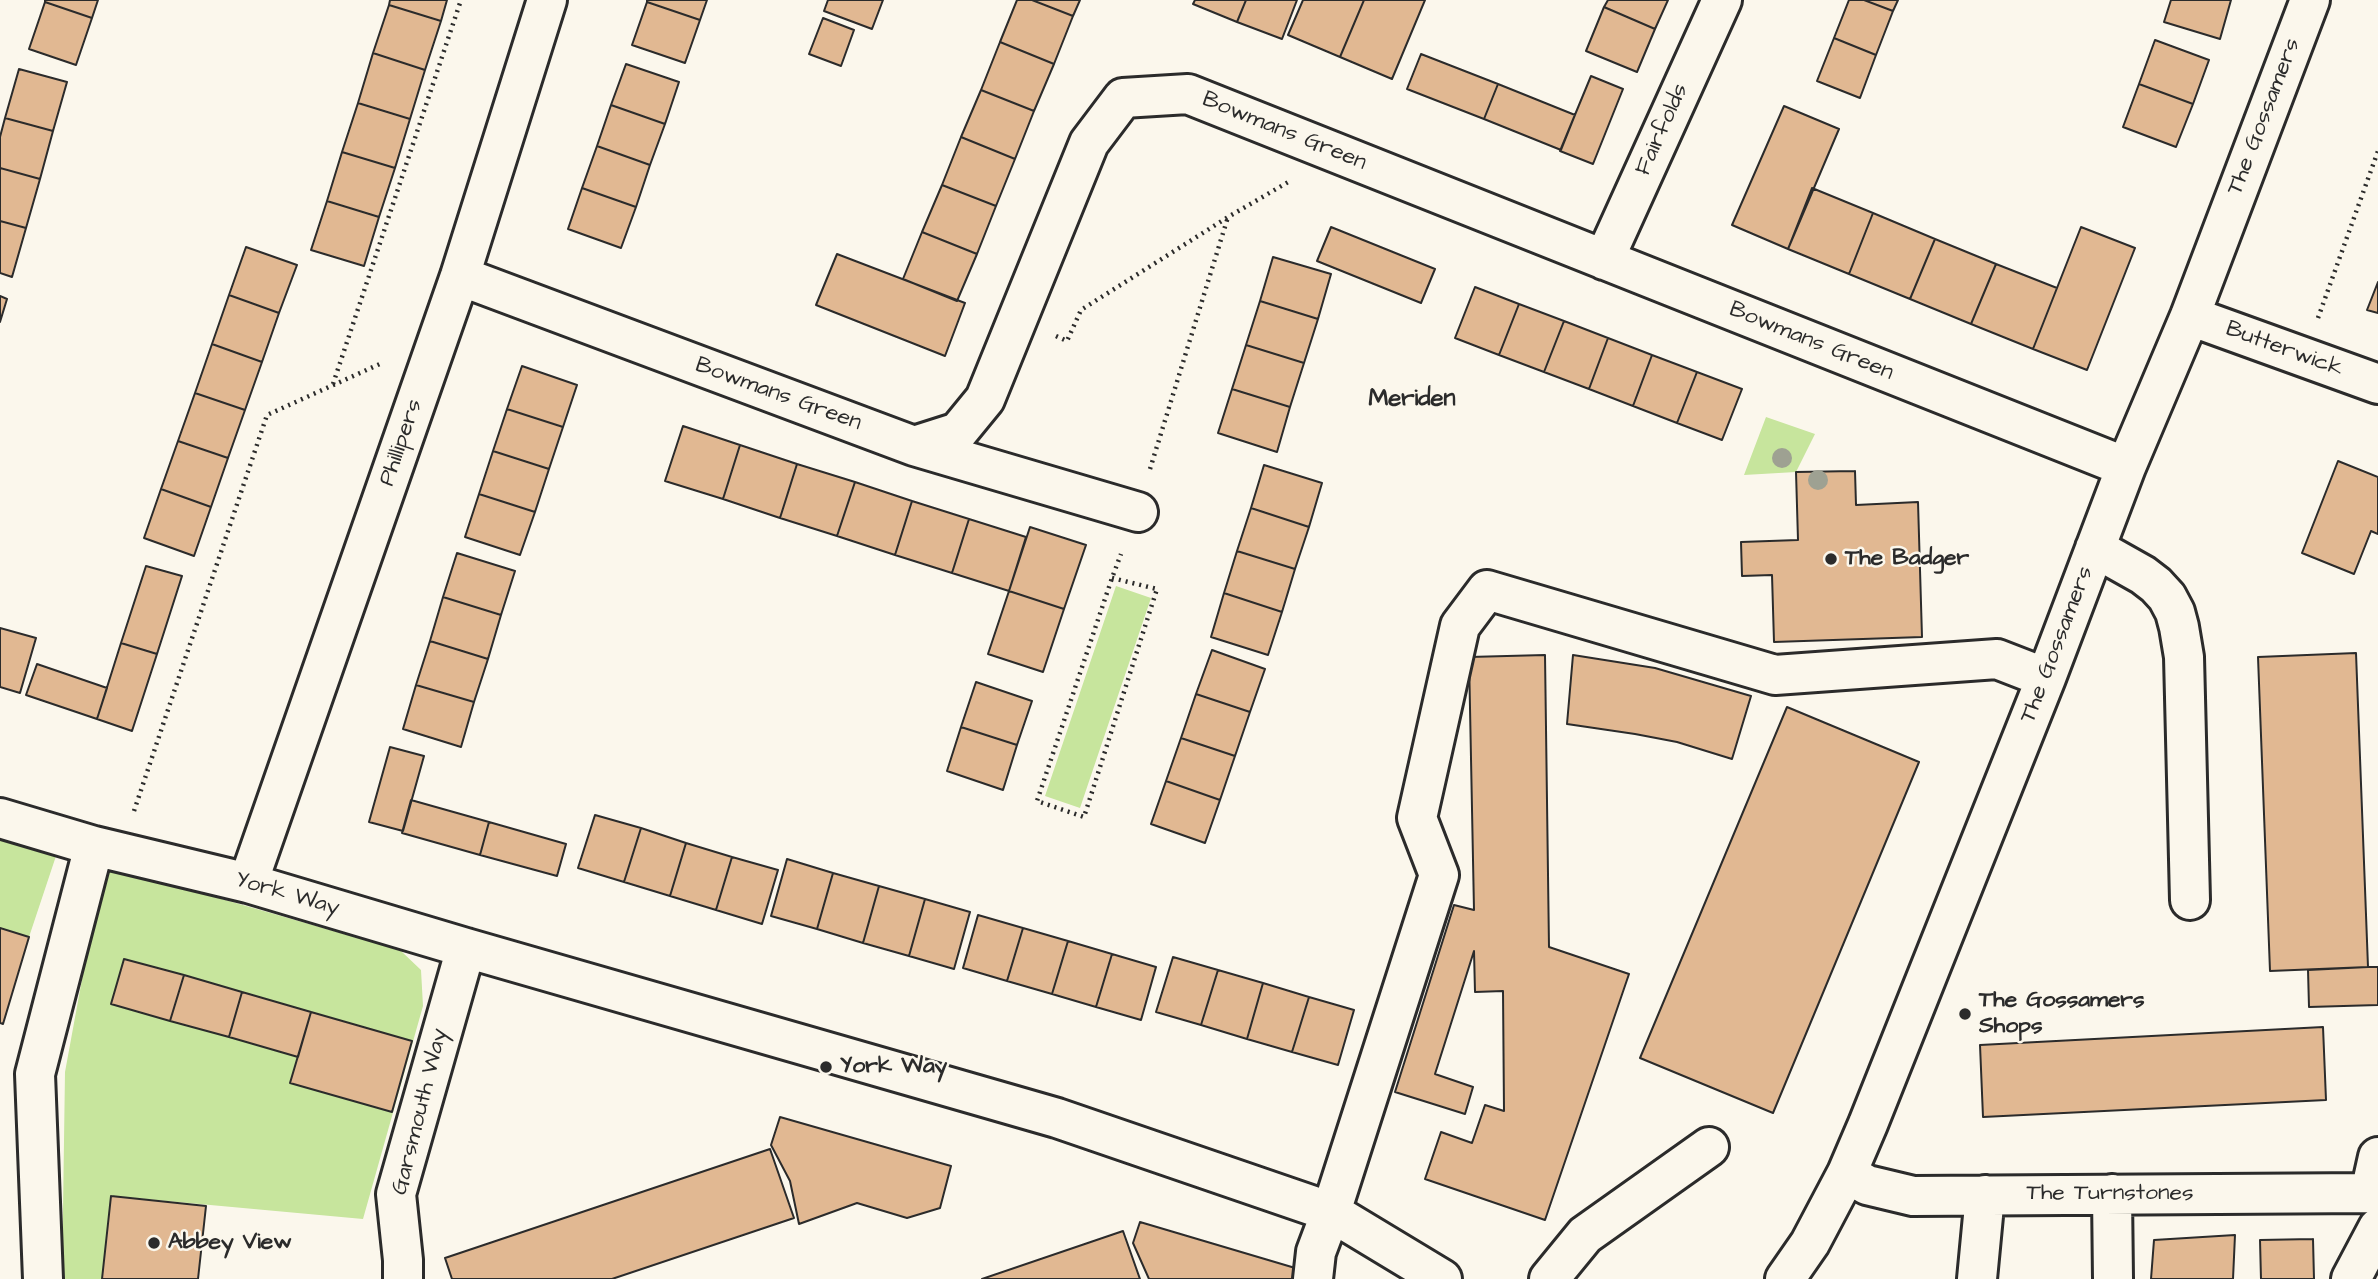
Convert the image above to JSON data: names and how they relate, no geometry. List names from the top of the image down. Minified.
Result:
{"streets":{"street":["The Gossamers","Fairfolds","Bowmans Green","Butterwick","Phillipers","York Way","Garsmouth Way","The Turnstones"]},"crossings":[["The Gossamers","Bowmans Green"],["The Gossamers","Butterwick"],["The Gossamers","The Turnstones"],["Fairfolds","Bowmans Green"],["Bowmans Green","Phillipers"],["Phillipers","York Way"],["York Way","Garsmouth Way"]],"districts":["Meriden"],"places":["The Badger","The Gossamers Shops","York Way","Abbey View"]}
